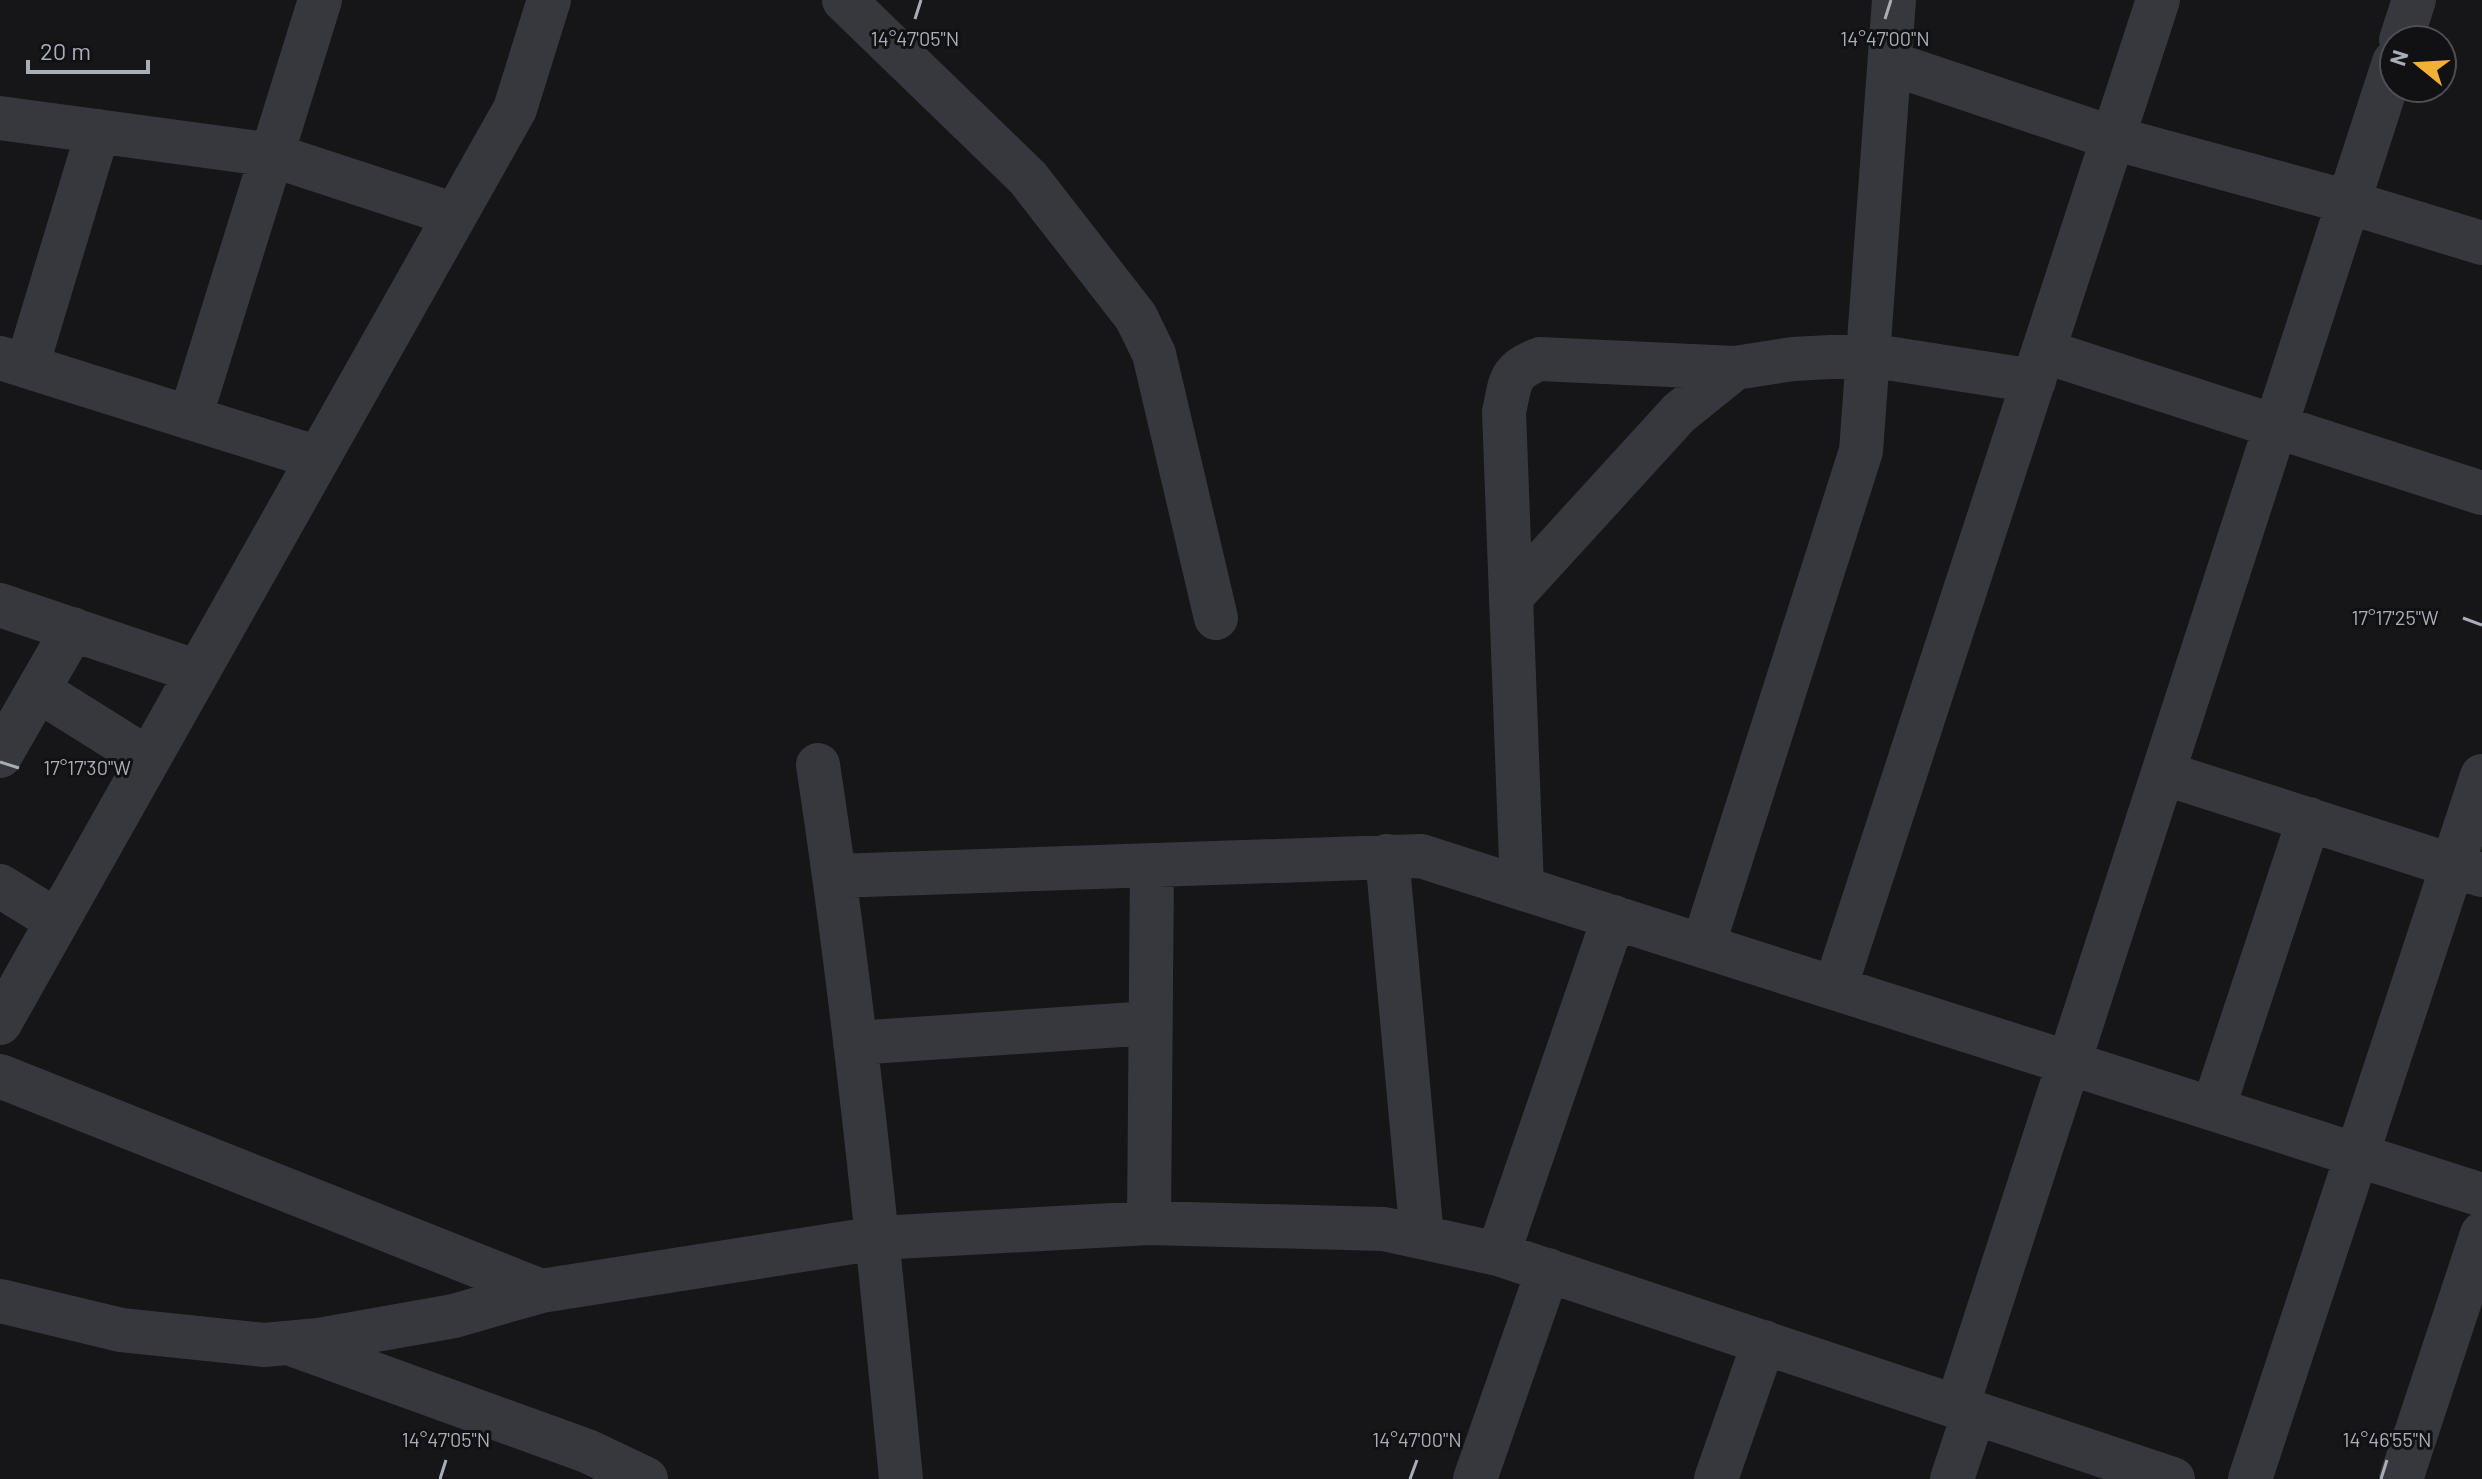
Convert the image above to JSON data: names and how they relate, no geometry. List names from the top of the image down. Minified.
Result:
{"scale_bar":"20 m","north":"left","coordinates":["14°47'05\"N","14°47'00\"N","17°17'25\"W","17°17'30\"W","14°46'55\"N"]}
